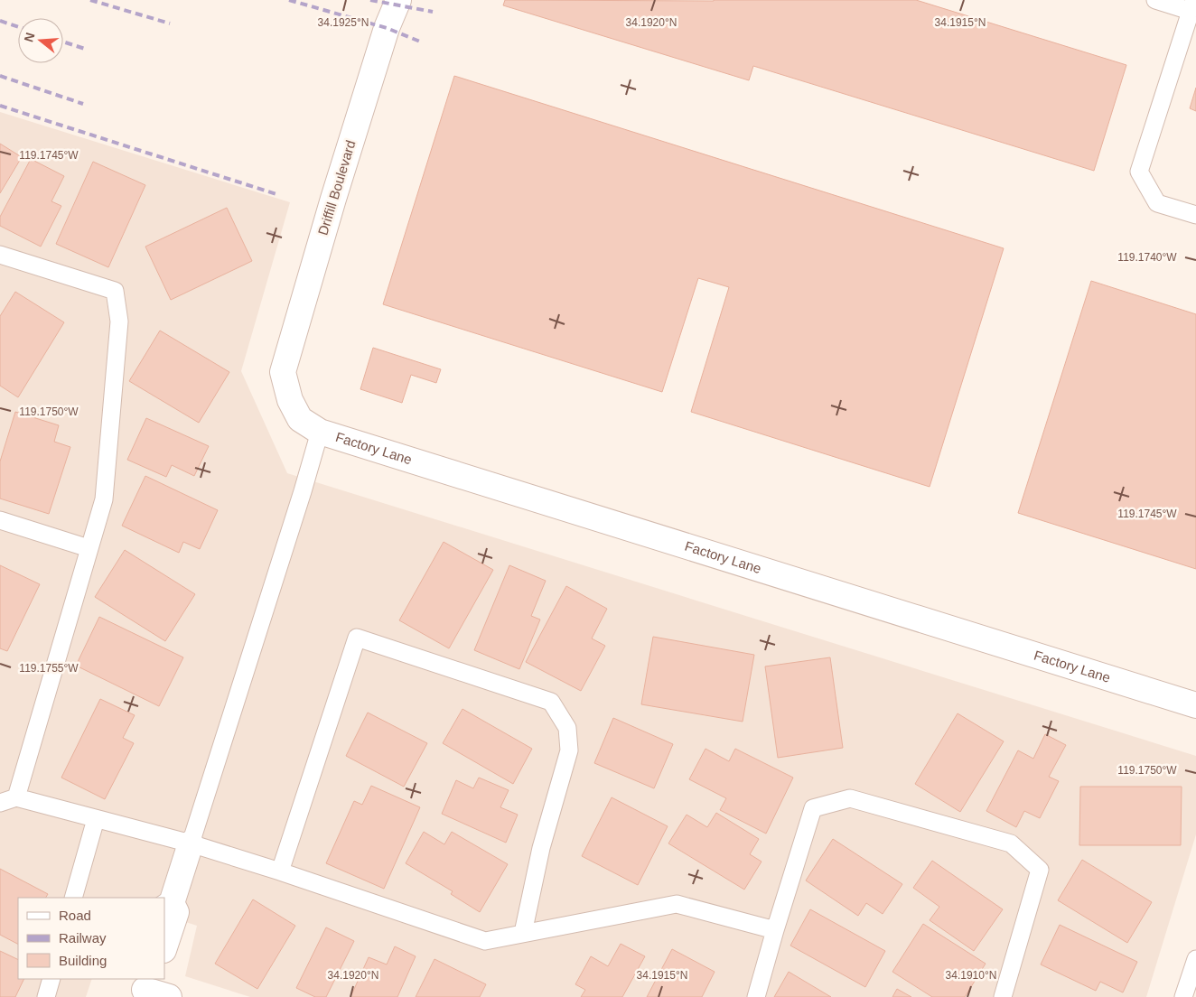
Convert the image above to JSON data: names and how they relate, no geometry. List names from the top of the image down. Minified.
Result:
{"streets":{"street":["Driffill Boulevard","Factory Lane"]},"crossings":[["Driffill Boulevard","Factory Lane"]],"legend":["Road","Railway","Building"],"north":"left","coordinates":["34.1925°N","34.1920°N","34.1915°N","119.1745°W","119.1740°W","119.1750°W","119.1755°W","34.1910°N"]}
